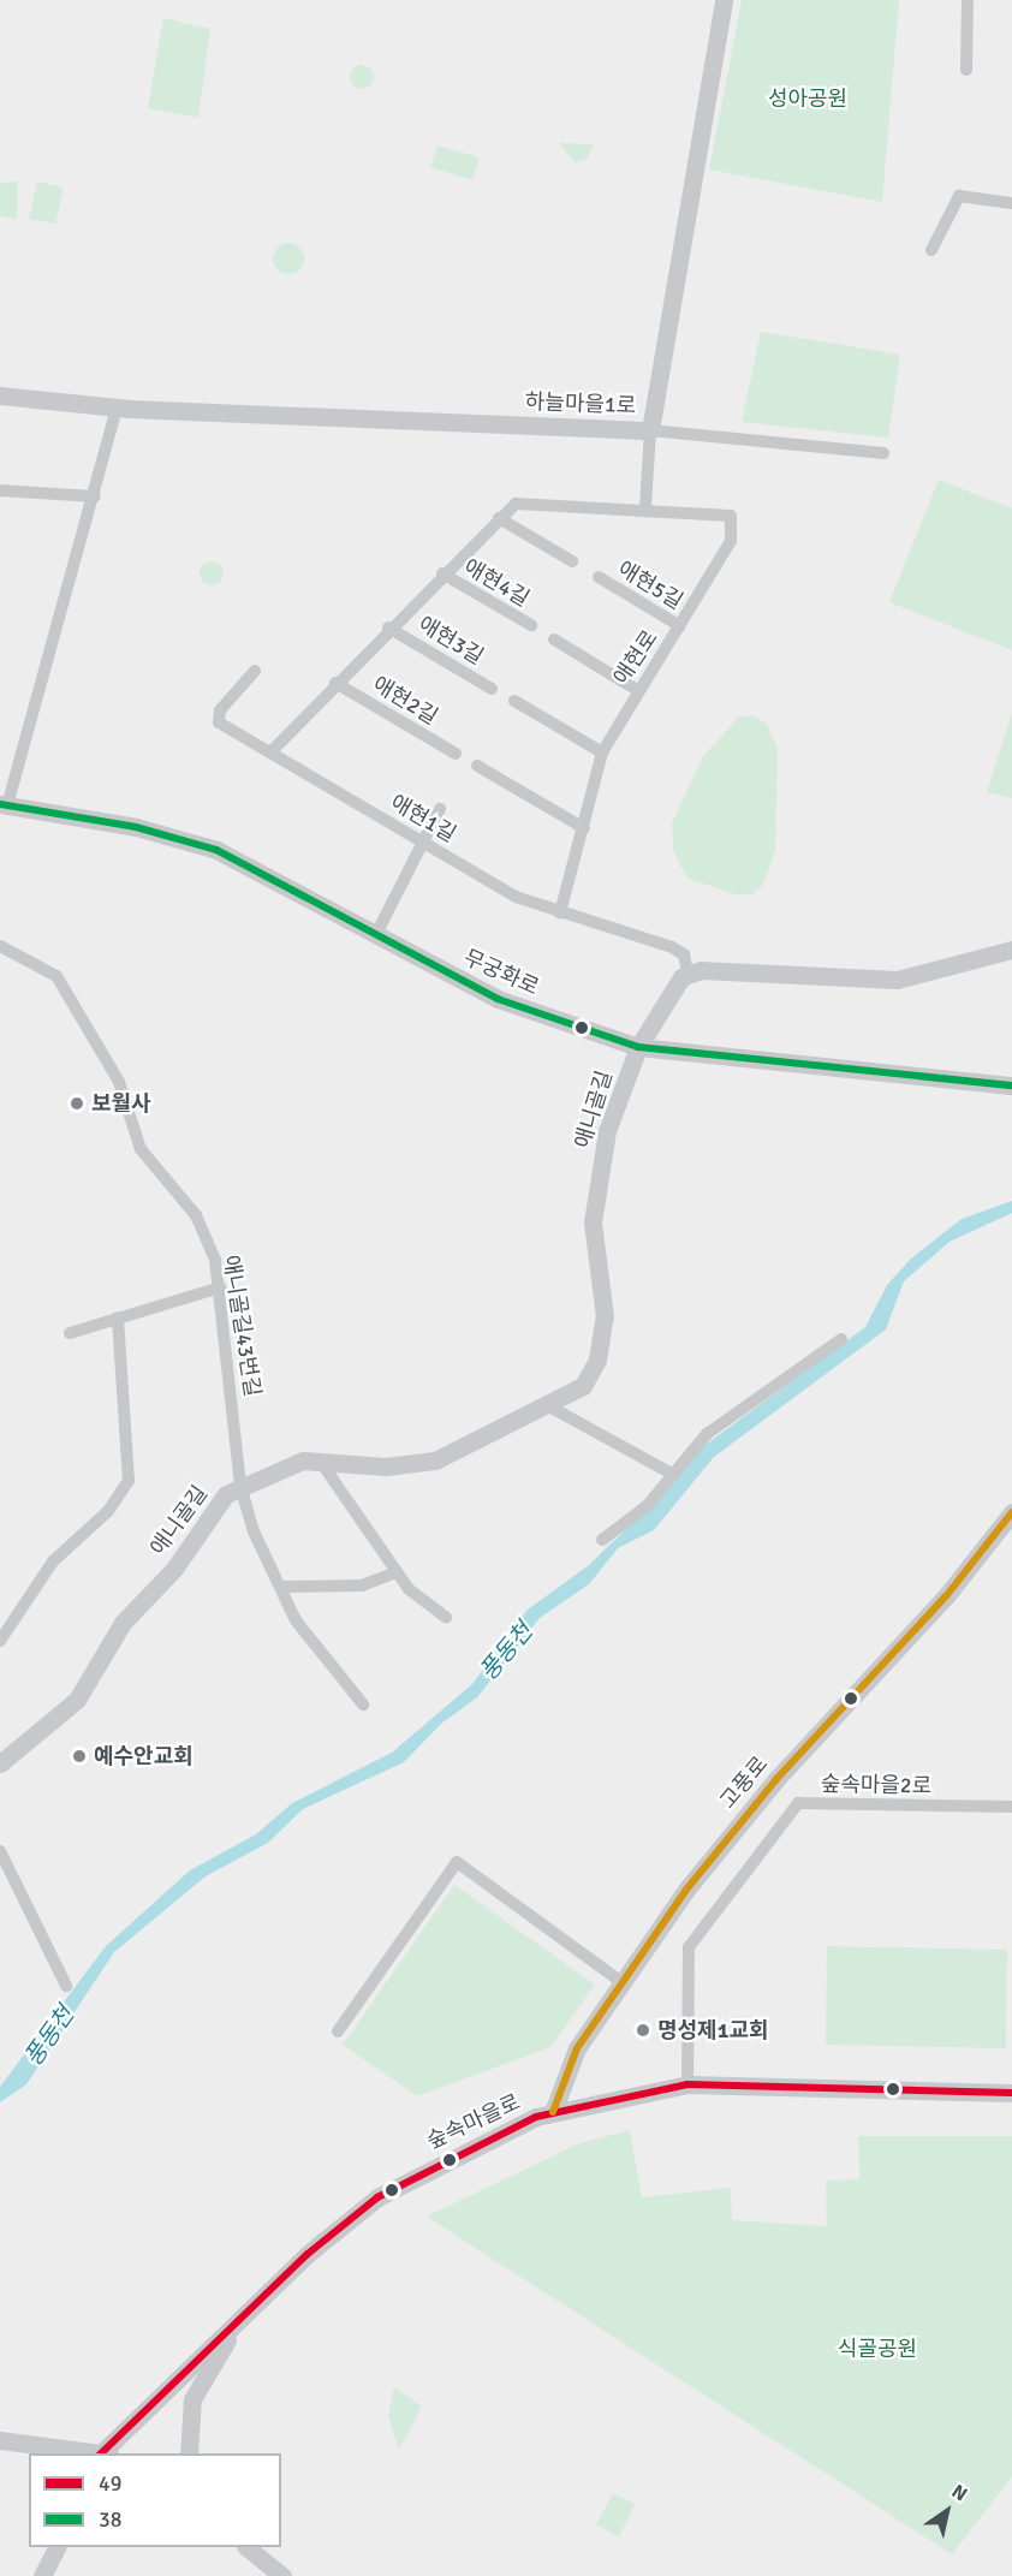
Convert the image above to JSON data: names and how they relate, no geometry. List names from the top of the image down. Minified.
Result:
{"streets":{"street":["하늘마을1로","애현4길","애현5길","애현3길","애현로","애현2길","애현1길","무궁화로","애니골길","애니골길43번길","고풍로","숲속마을2로","숲속마을로"]},"crossings":[["애현4길","애현로"],["애현5길","애현로"],["애현3길","애현로"],["애현로","애현2길"],["애현로","애현1길"],["애현1길","애니골길"],["무궁화로","애니골길"],["애니골길","애니골길43번길"],["고풍로","숲속마을로"],["숲속마을2로","숲속마을로"]],"water":["풍동천"],"parks":["성아공원","식골공원"],"places":["보월사","예수안교회","명성제1교회"],"lines":["transit line 38","transit line 49"],"legend":["49","38"],"north":"top right"}
